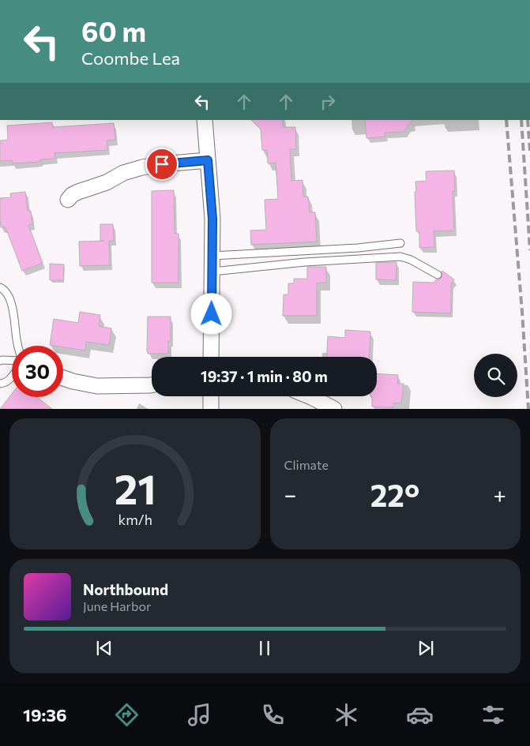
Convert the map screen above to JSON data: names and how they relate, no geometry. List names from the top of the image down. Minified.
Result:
{"page":{"turn":["60 m","Coombe Lea"],"limit":"30","trip":"19:37 · 1 min · 80 m","tile":"Climate","heat":["−","22°","+"],"song":["Northbound","June Harbor"],"tabs":"19:36","gauge":["21","km/h"]}}
